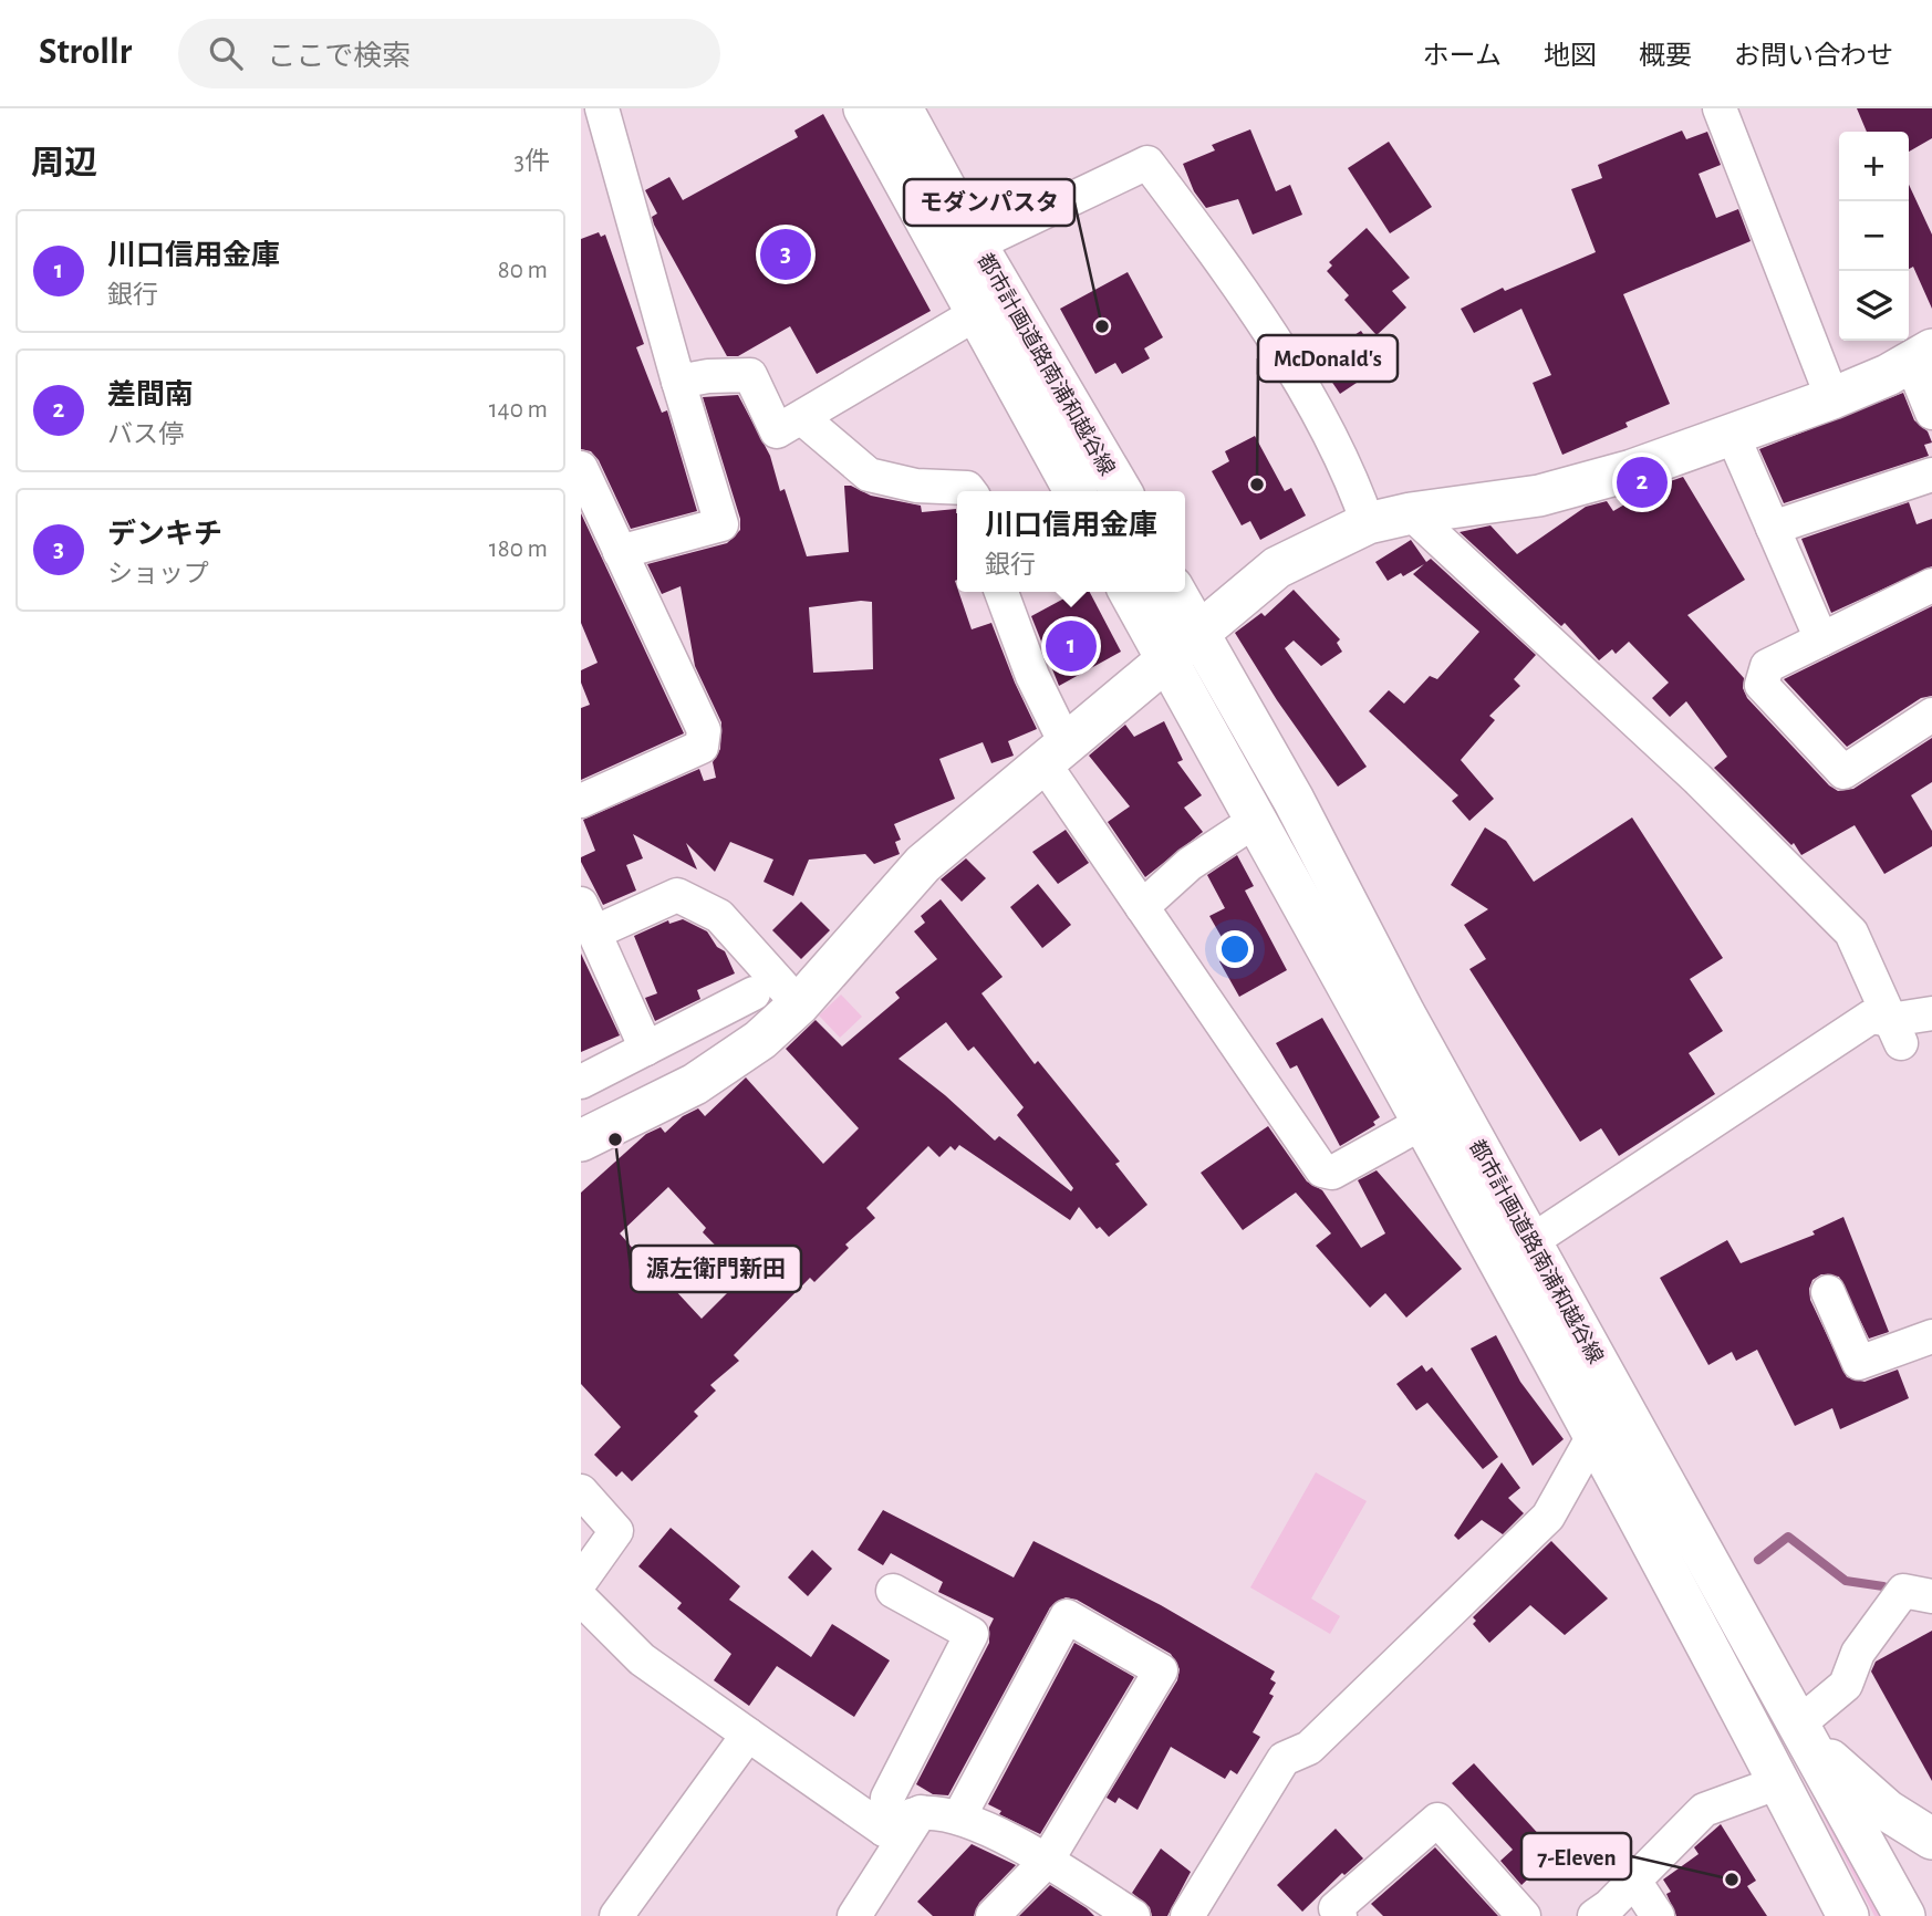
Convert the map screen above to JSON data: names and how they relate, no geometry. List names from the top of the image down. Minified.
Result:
{"streets":{"street":["都市計画道路南浦和越谷線"]},"places":["モダンパスタ","McDonald's","源左衛門新田","7-Eleven"],"page":{"header":"Strollr","search":"ここで検索","nav":["ホーム","地図","概要","お問い合わせ"],"heading":["周辺","3件"],"map_buttons":["+","−"],"list":[{"mark":"1","name":"川口信用金庫","note":"銀行","value":"80 m"},{"mark":"2","name":"差間南","note":"バス停","value":"140 m"},{"mark":"3","name":"デンキチ","note":"ショップ","value":"180 m"}],"pins":["3","2","1"],"popup":["川口信用金庫","銀行"]}}
